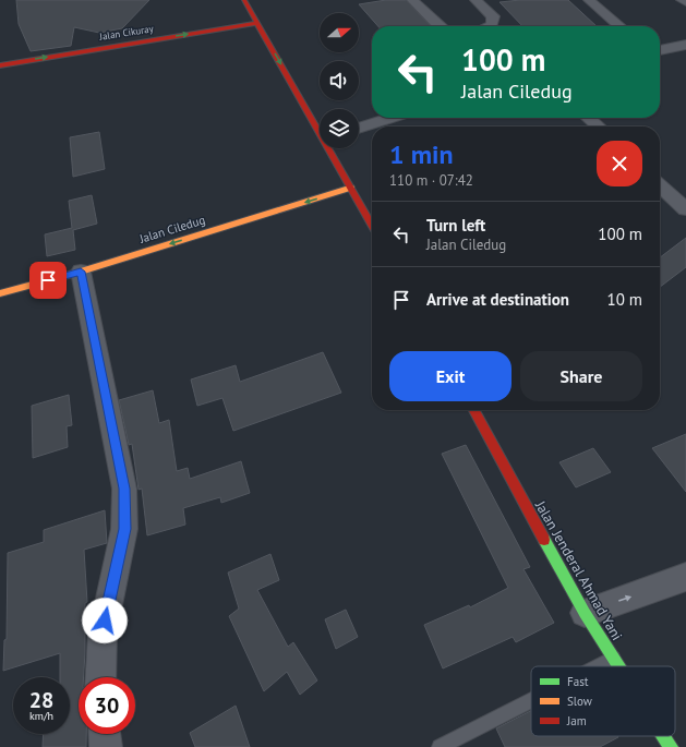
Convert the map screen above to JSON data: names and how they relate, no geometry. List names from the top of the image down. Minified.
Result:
{"streets":{"main road":["Jalan Cikuray","Jalan Ciledug","Jalan Jenderal Ahmad Yani"]},"one_way":["Jalan Cikuray","Jalan Ciledug"],"legend":["Fast","Slow","Jam"],"north":"right","page":{"turn":["100 m","Jalan Ciledug"],"heading":["1 min","110 m · 07:42"],"list":[{"name":"Turn left","note":"Jalan Ciledug","value":"100 m"},{"name":"Arrive at destination","value":"10 m"}],"buttons":["Exit","Share"],"speed":"28 km/h","limit":"30"}}
